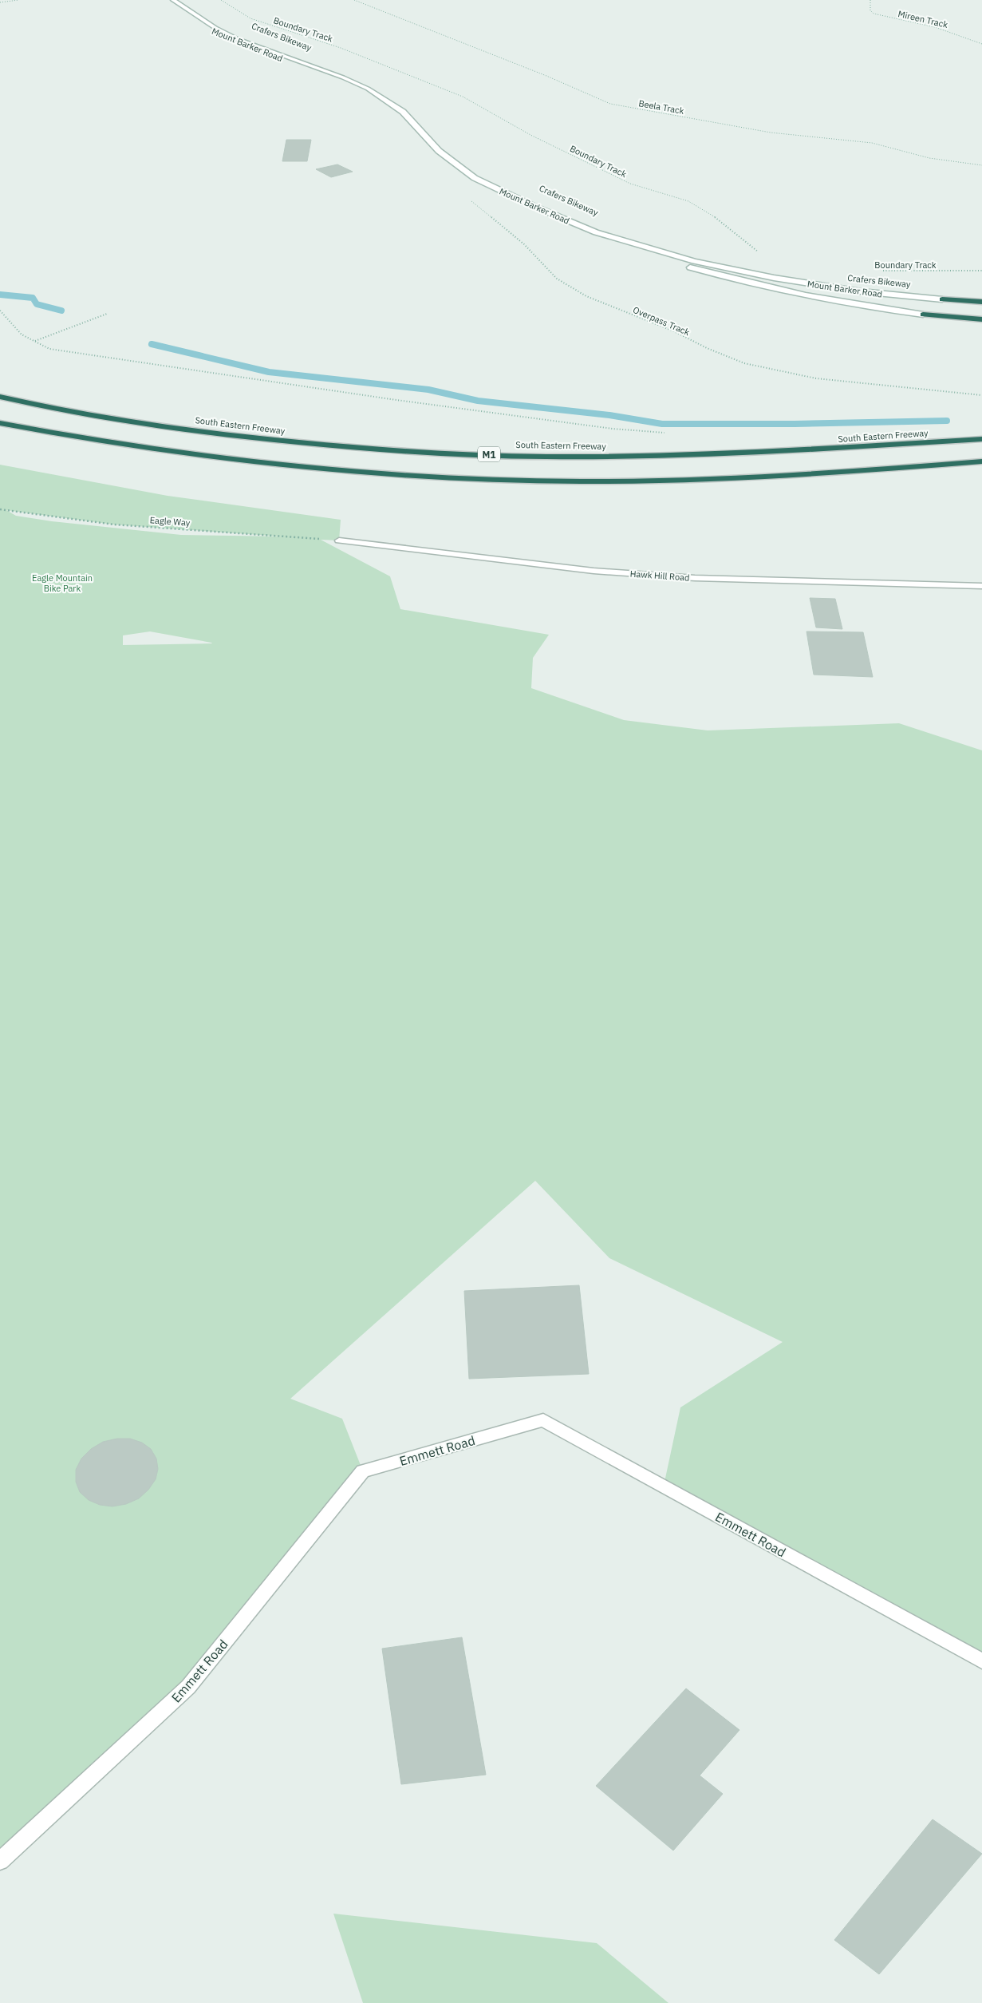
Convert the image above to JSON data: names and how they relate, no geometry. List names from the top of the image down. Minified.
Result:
{"streets":{"highway":["South Eastern Freeway","M1"],"main road":["Mount Barker Road","Hawk Hill Road","Emmett Road"],"path":["Mireen Track","Boundary Track","Beela Track","Overpass Track","Eagle Way"]},"crossings":[["Eagle Way","Hawk Hill Road"]],"parks":["Eagle Mountain Bike Park"]}
